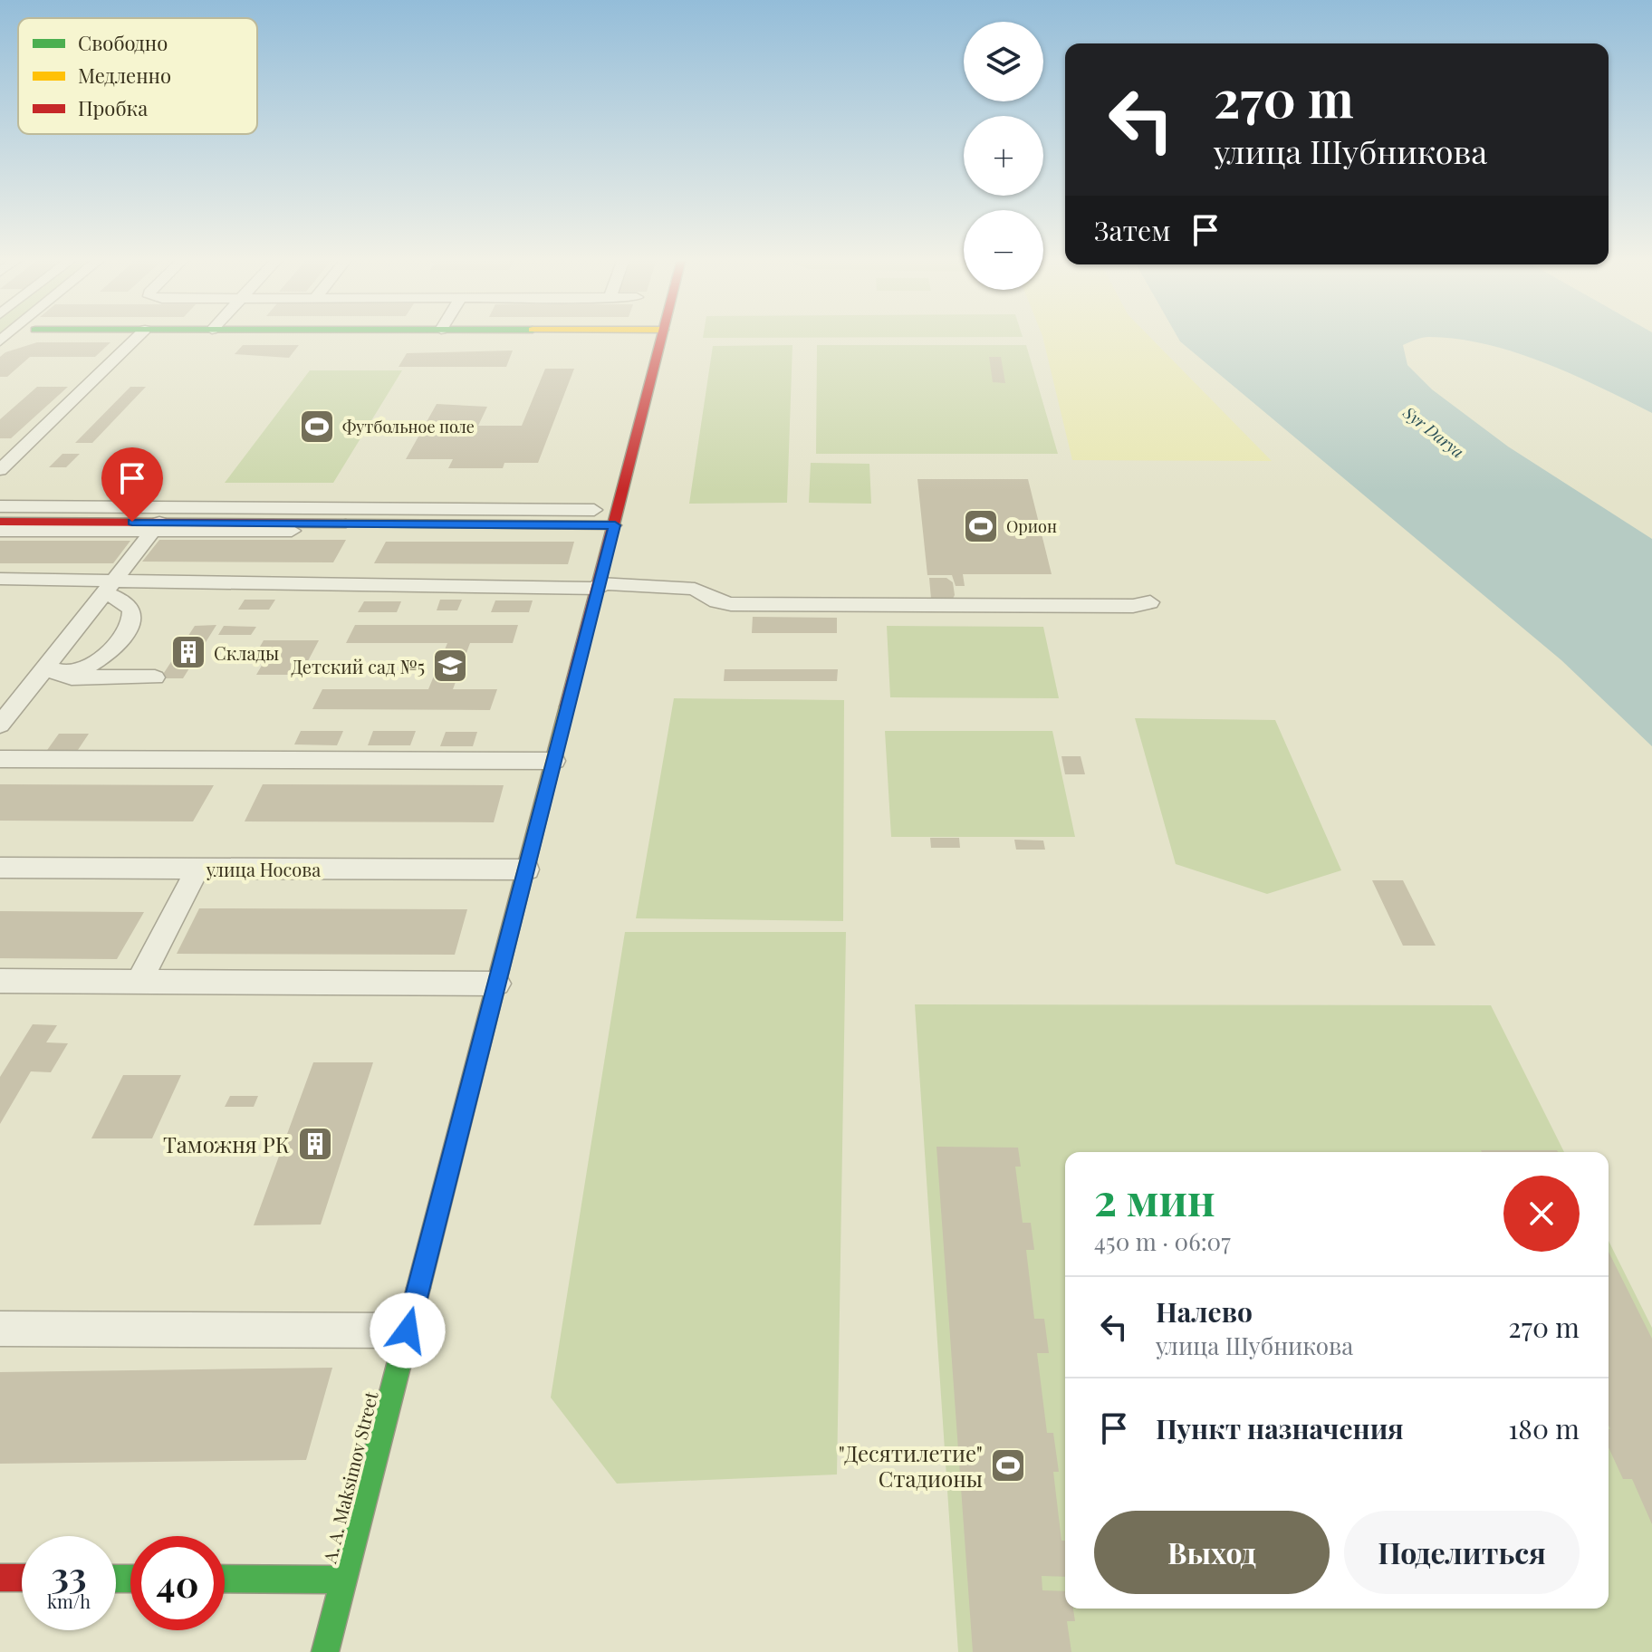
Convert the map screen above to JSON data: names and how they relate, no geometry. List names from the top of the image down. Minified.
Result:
{"streets":{"street":["улица Носова","A. A. Maksimov Street"]},"crossings":[["улица Носова","A. A. Maksimov Street"]],"water":["Syr Darya"],"places":{"sports":["Футбольное поле","Орион","\"Десятилетие\" Стадионы"],"building":["Склады","Таможня РК"],"school or university":["Детский сад №5"]},"legend":["Свободно","Медленно","Пробка"],"page":{"map_buttons":["+","−"],"turn":["270 m","улица Шубникова"],"then":"Затем","heading":["2 мин","450 m · 06:07"],"list":[{"name":"Налево","note":"улица Шубникова","value":"270 m"},{"name":"Пункт назначения","value":"180 m"}],"buttons":["Выход","Поделиться"],"speed":"33 km/h","limit":"40"}}
